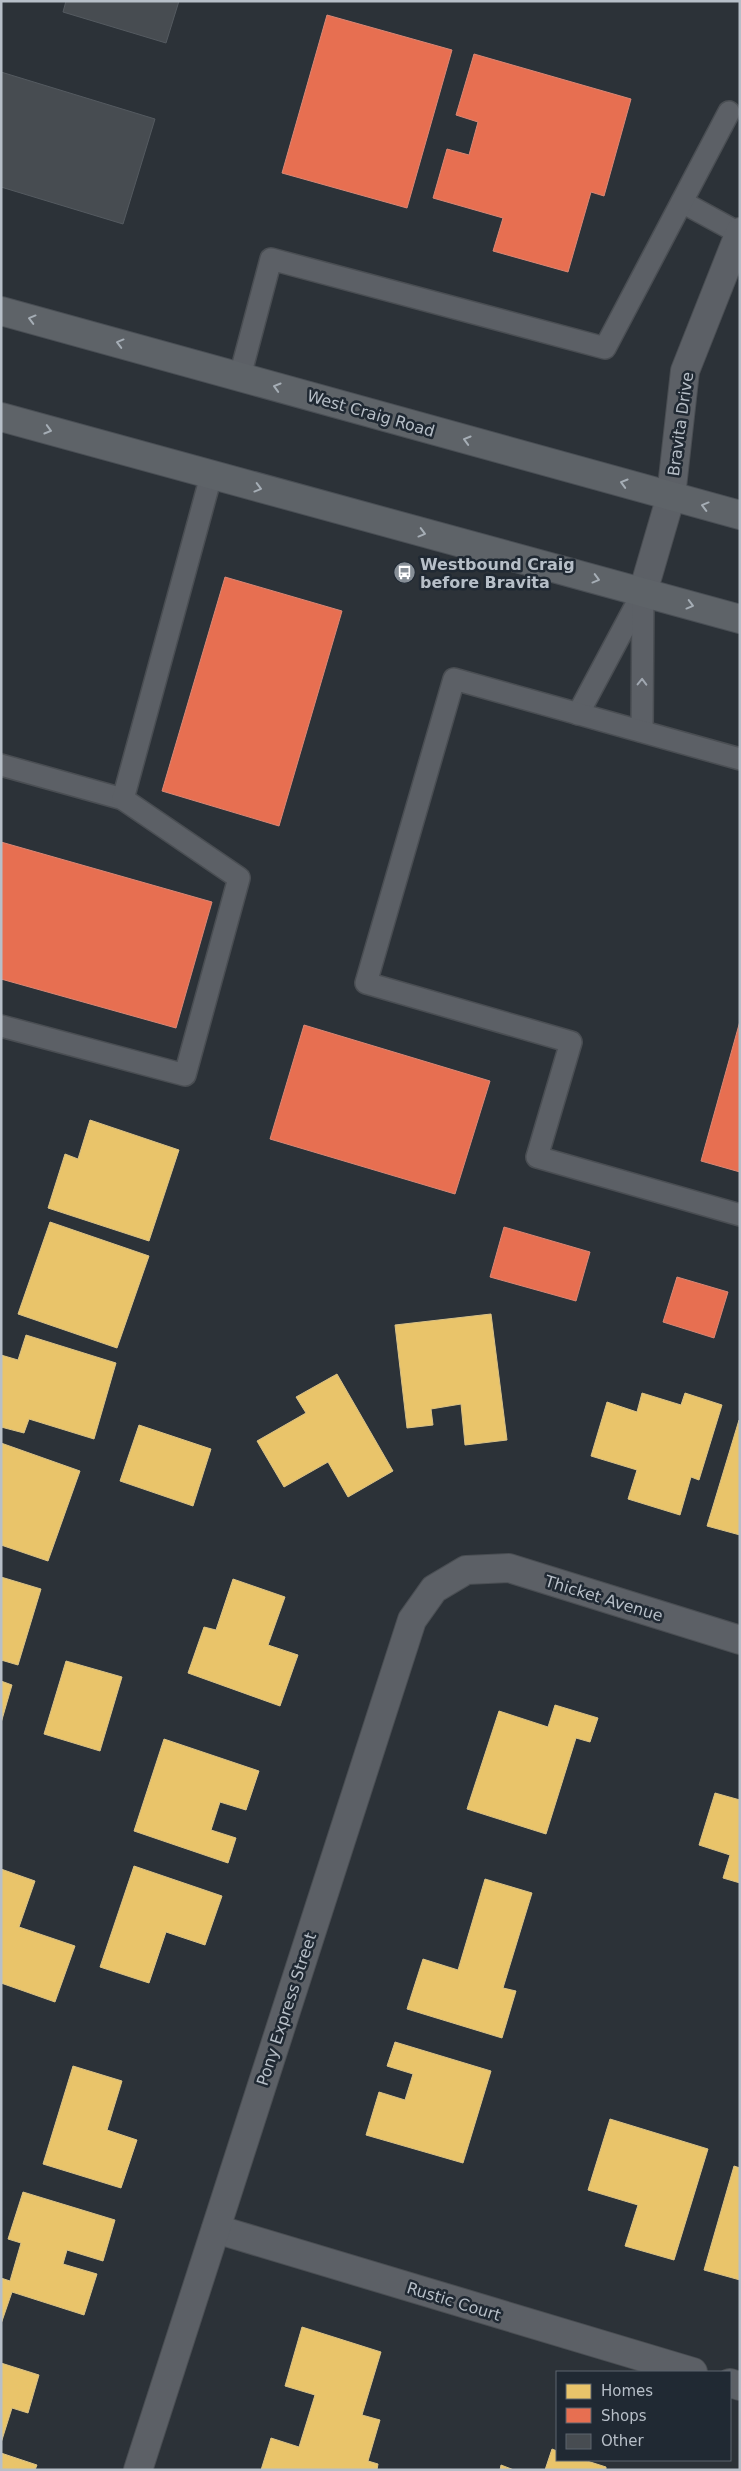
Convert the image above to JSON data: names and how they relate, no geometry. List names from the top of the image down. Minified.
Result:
{"streets":{"main road":["West Craig Road"],"street":["Bravita Drive","Thicket Avenue","Pony Express Street","Rustic Court"]},"crossings":[["West Craig Road","Bravita Drive"],["Thicket Avenue","Pony Express Street"],["Pony Express Street","Rustic Court"]],"places":{"bus stop":["Westbound Craig before Bravita"]},"legend":["Homes","Shops","Other"]}
